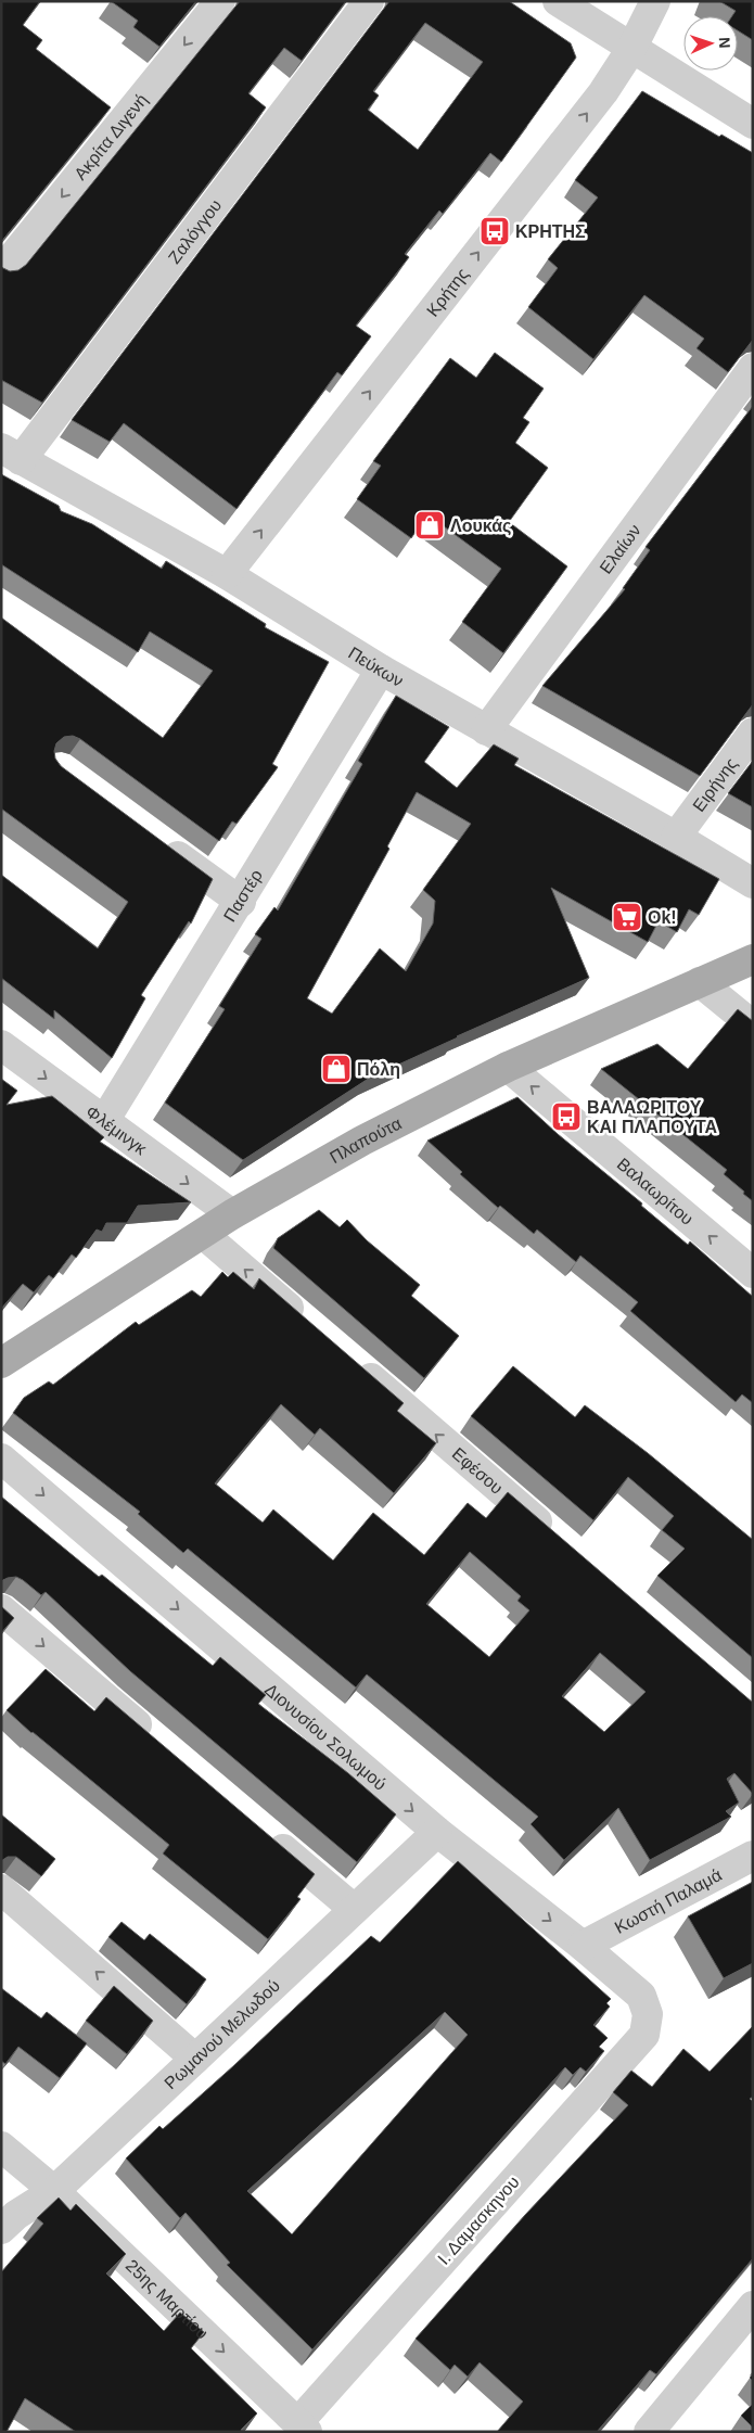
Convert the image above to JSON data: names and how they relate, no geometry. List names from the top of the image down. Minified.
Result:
{"streets":{"main road":["Πλαπούτα"],"street":["Ακρίτα Διγενή","Ζαλόγγου","Κρήτης","Ελαίων","Πεύκων","Ειρήνης","Παστέρ","Φλέμινγκ","Βαλαωρίτου","Εφέσου","Διονυσίου Σολωμού","Κωστή Παλαμά","Ρωμανού Μελωδού","Ι. Δαμασκηνου","25ης Μαρτίου"]},"crossings":[["Ζαλόγγου","Πεύκων"],["Κρήτης","Πεύκων"],["Ελαίων","Πεύκων"],["Πεύκων","Ειρήνης"],["Πεύκων","Παστέρ"],["Παστέρ","Φλέμινγκ"],["Φλέμινγκ","Πλαπούτα"],["Πλαπούτα","Βαλαωρίτου"],["Διονυσίου Σολωμού","Κωστή Παλαμά"],["Διονυσίου Σολωμού","Ρωμανού Μελωδού"],["Διονυσίου Σολωμού","Ι. Δαμασκηνου"],["Ρωμανού Μελωδού","25ης Μαρτίου"],["Ι. Δαμασκηνου","25ης Μαρτίου"]],"one_way":["Ακρίτα Διγενή","Κρήτης","Βαλαωρίτου","Εφέσου","25ης Μαρτίου"],"places":{"bus stop":["ΚΡΗΤΗΣ","ΒΑΛΑΩΡΙΤΟΥ ΚΑΙ ΠΛΑΠΟΥΤΑ"],"shop":["Λουκάς","Πόλη"],"supermarket":["Ok!"]},"north":"right"}
